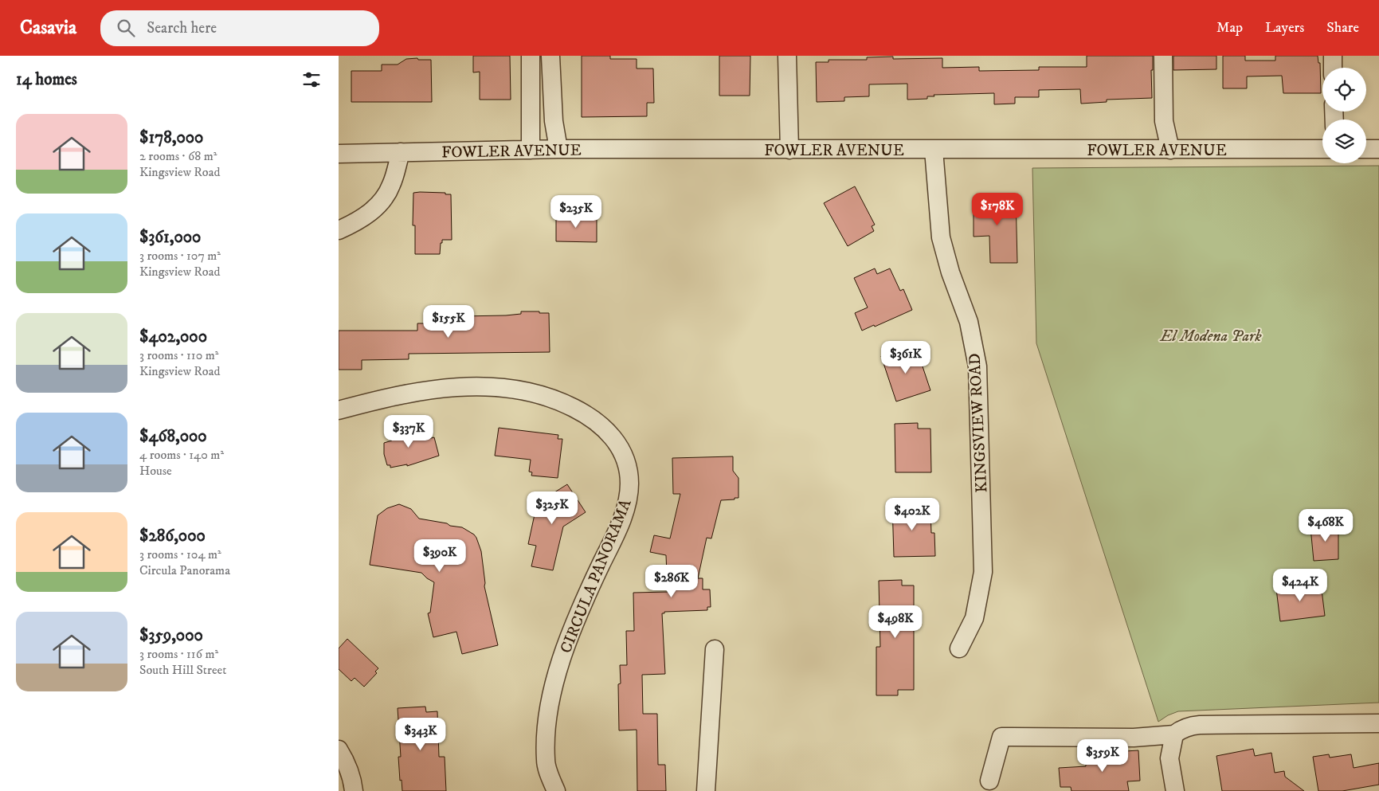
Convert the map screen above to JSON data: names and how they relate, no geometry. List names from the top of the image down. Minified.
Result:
{"streets":{"street":["FOWLER AVENUE","KINGSVIEW ROAD","CIRCULA PANORAMA"]},"crossings":[["FOWLER AVENUE","KINGSVIEW ROAD"]],"parks":["El Modena Park"],"page":{"header":"Casavia","search":"Search here","nav":["Map","Layers","Share"],"heading":"14 homes","list":[{"name":"$178,000","note":"2 rooms · 68 m² · Kingsview Road"},{"name":"$361,000","note":"3 rooms · 107 m² · Kingsview Road"},{"name":"$402,000","note":"3 rooms · 110 m² · Kingsview Road"},{"name":"$468,000","note":"4 rooms · 140 m² · House"},{"name":"$286,000","note":"3 rooms · 104 m² · Circula Panorama"},{"name":"$359,000","note":"3 rooms · 116 m² · South Hill Street"}],"price":["$178K","$235K","$155K","$361K","$337K","$325K","$402K","$468K","$390K","$286K","$424K","$498K","$343K","$359K"]}}
